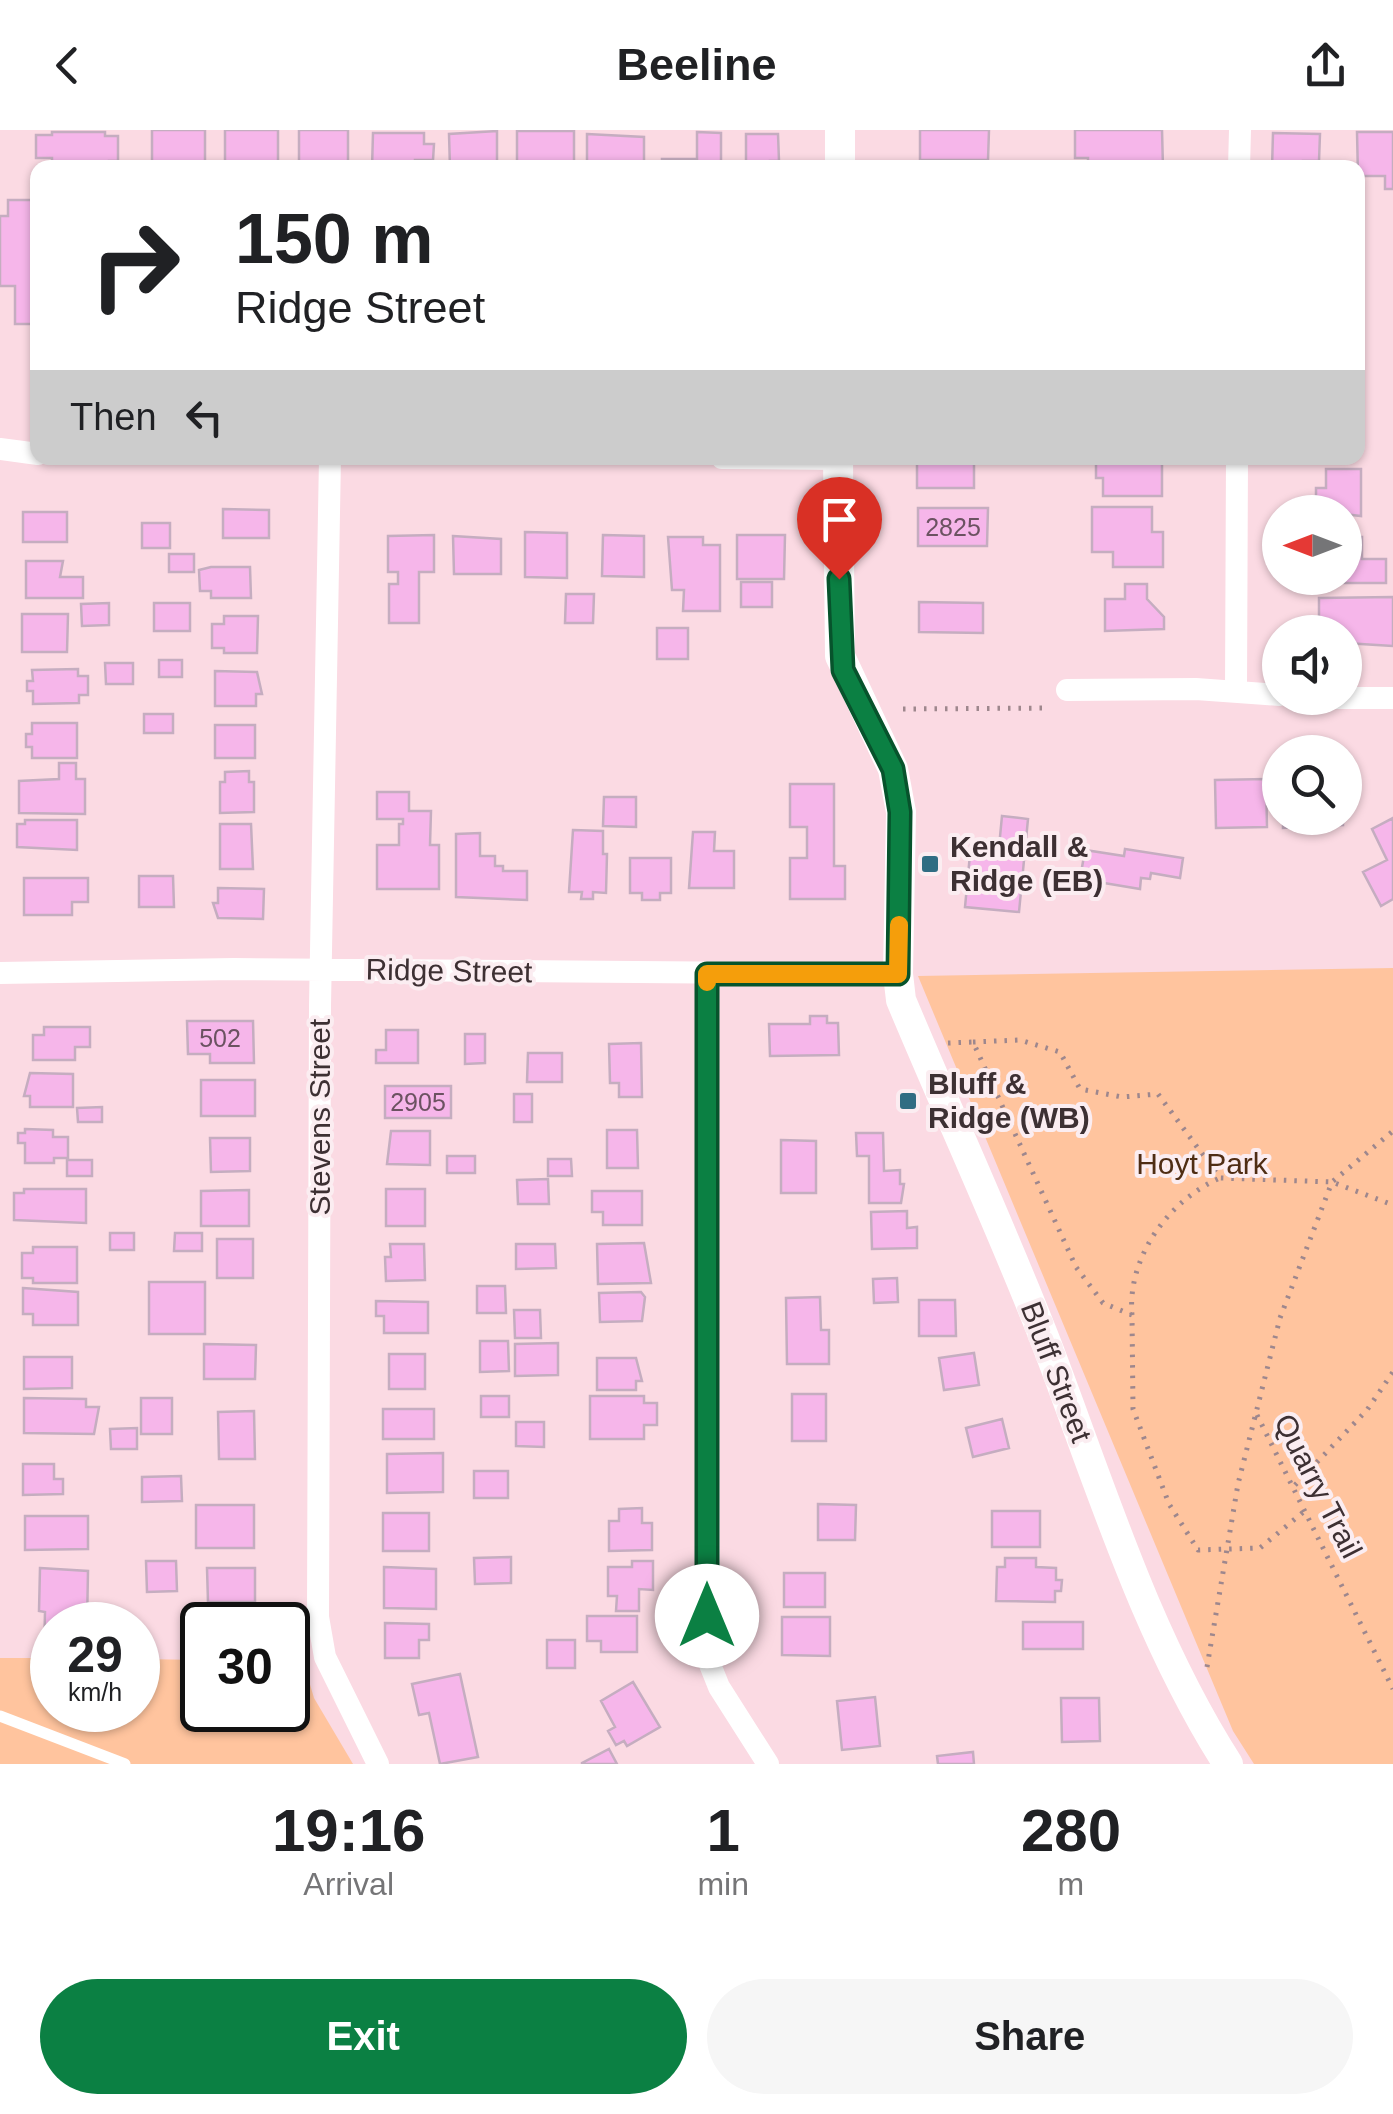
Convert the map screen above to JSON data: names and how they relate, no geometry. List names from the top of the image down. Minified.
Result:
{"streets":{"street":["Ridge Street","Stevens Street","Bluff Street"],"path":["Quarry Trail"]},"crossings":[["Ridge Street","Stevens Street"],["Ridge Street","Bluff Street"]],"parks":["Hoyt Park"],"places":{"transit":["Kendall & Ridge (EB)","Bluff & Ridge (WB)"]},"house_numbers":["2825","502","2905"],"north":"left","page":{"header":"Beeline","turn":["150 m","Ridge Street"],"then":"Then","speed":"29 km/h","limit":"30","eta":["19:16","Arrival","1","min","280","m"],"buttons":["Exit","Share"]}}
